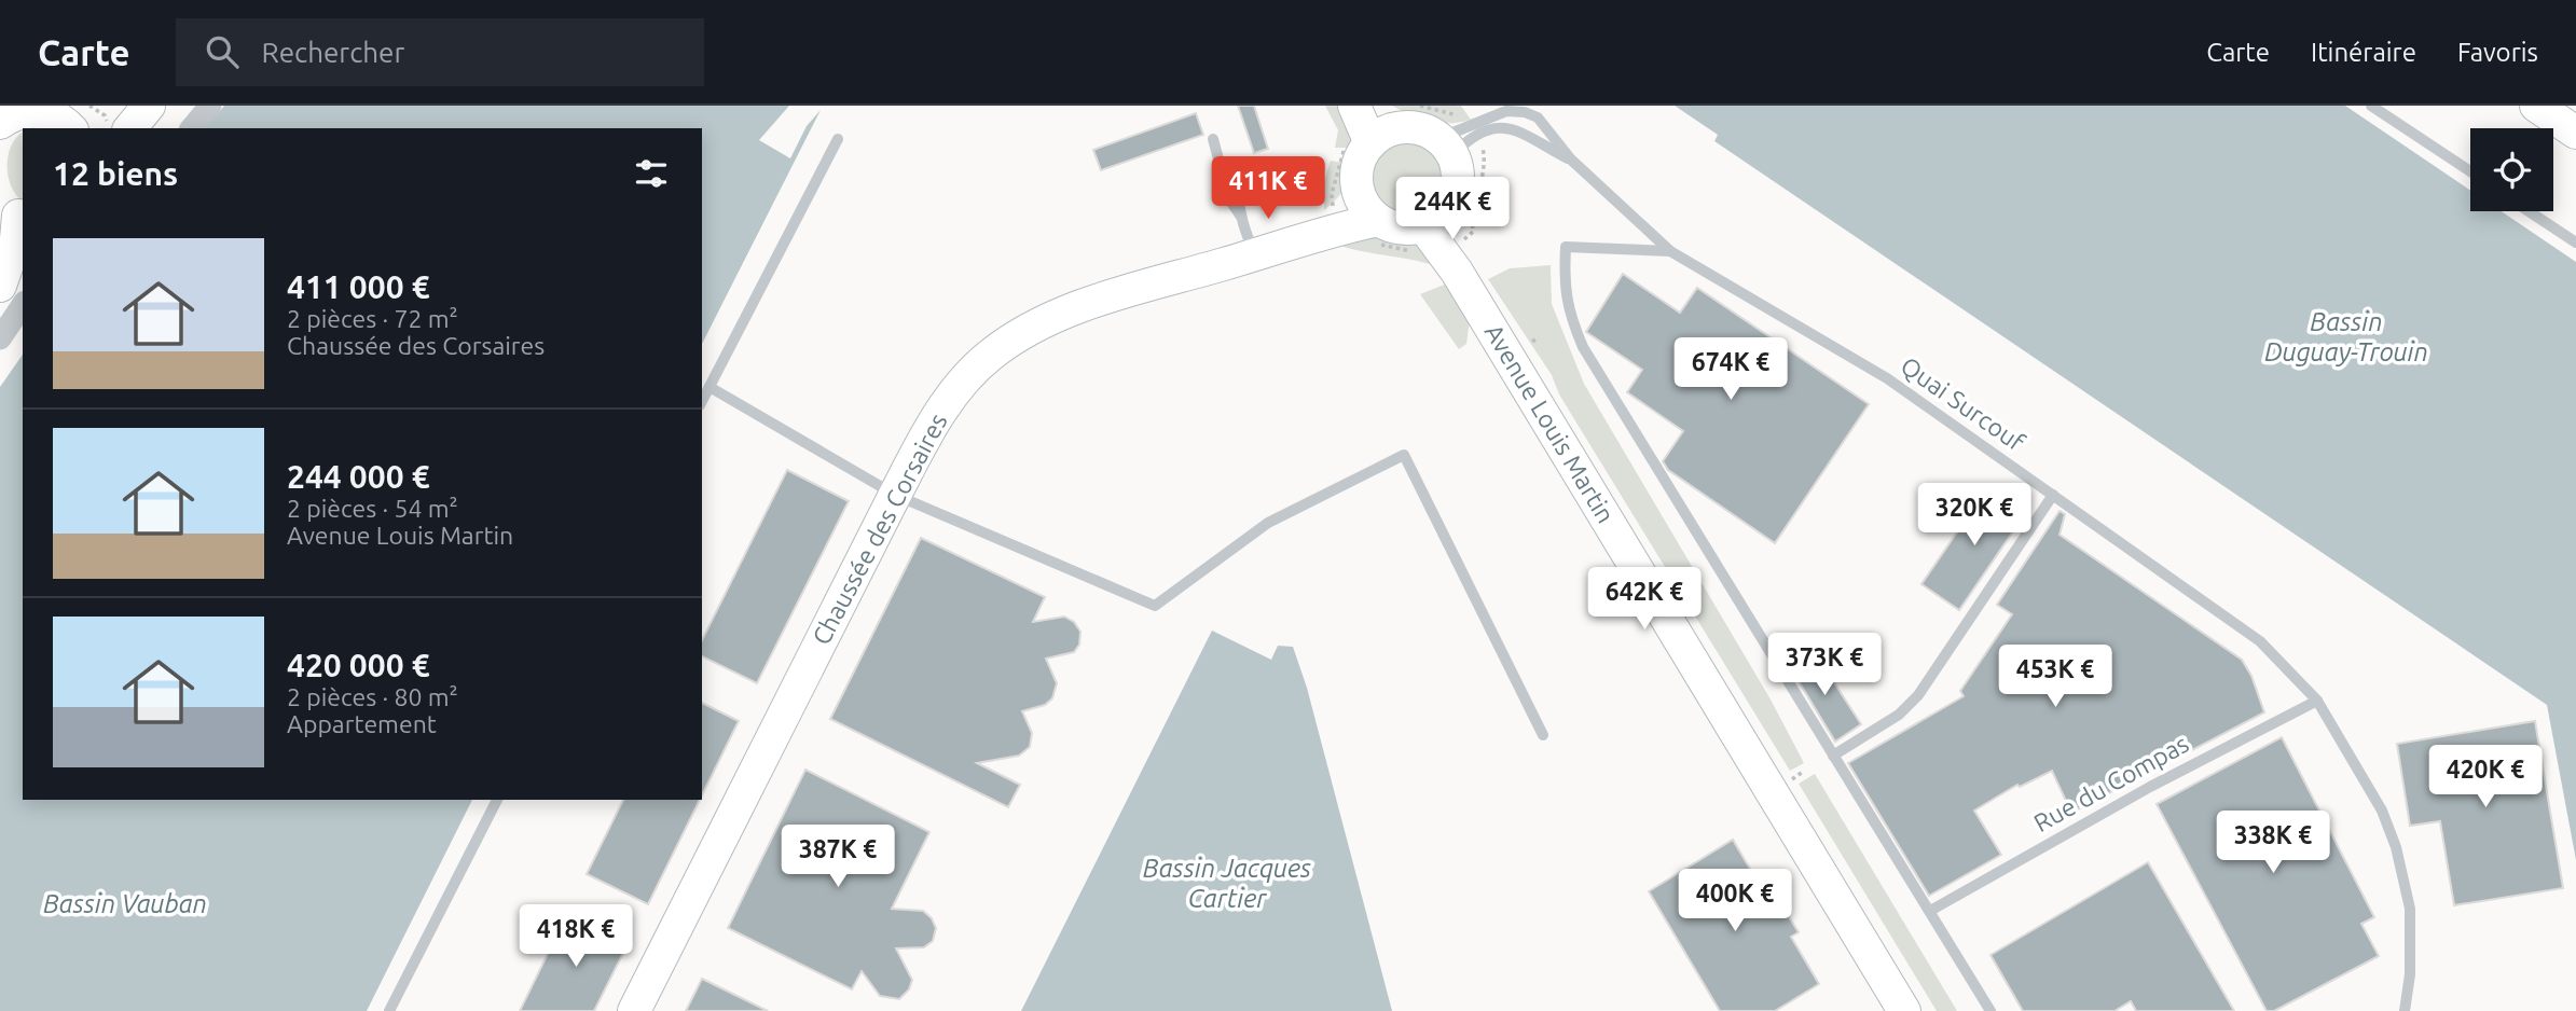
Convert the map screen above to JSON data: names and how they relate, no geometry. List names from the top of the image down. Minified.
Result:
{"streets":{"street":["Avenue Louis Martin","Chaussée des Corsaires"],"lane":["Quai Surcouf","Rue du Compas"]},"crossings":[["Quai Surcouf","Rue du Compas"],["Avenue Louis Martin","Chaussée des Corsaires"]],"water":["Bassin Duguay-Trouin","Bassin Jacques Cartier","Bassin Vauban"],"page":{"header":"Carte","search":"Rechercher","nav":["Carte","Itinéraire","Favoris"],"heading":"12 biens","price":["411K €","244K €","674K €","320K €","642K €","373K €","453K €","420K €","338K €","387K €","400K €","418K €"],"list":[{"name":"411 000 €","note":"2 pièces · 72 m² · Chaussée des Corsaires"},{"name":"244 000 €","note":"2 pièces · 54 m² · Avenue Louis Martin"},{"name":"420 000 €","note":"2 pièces · 80 m² · Appartement"}]}}
